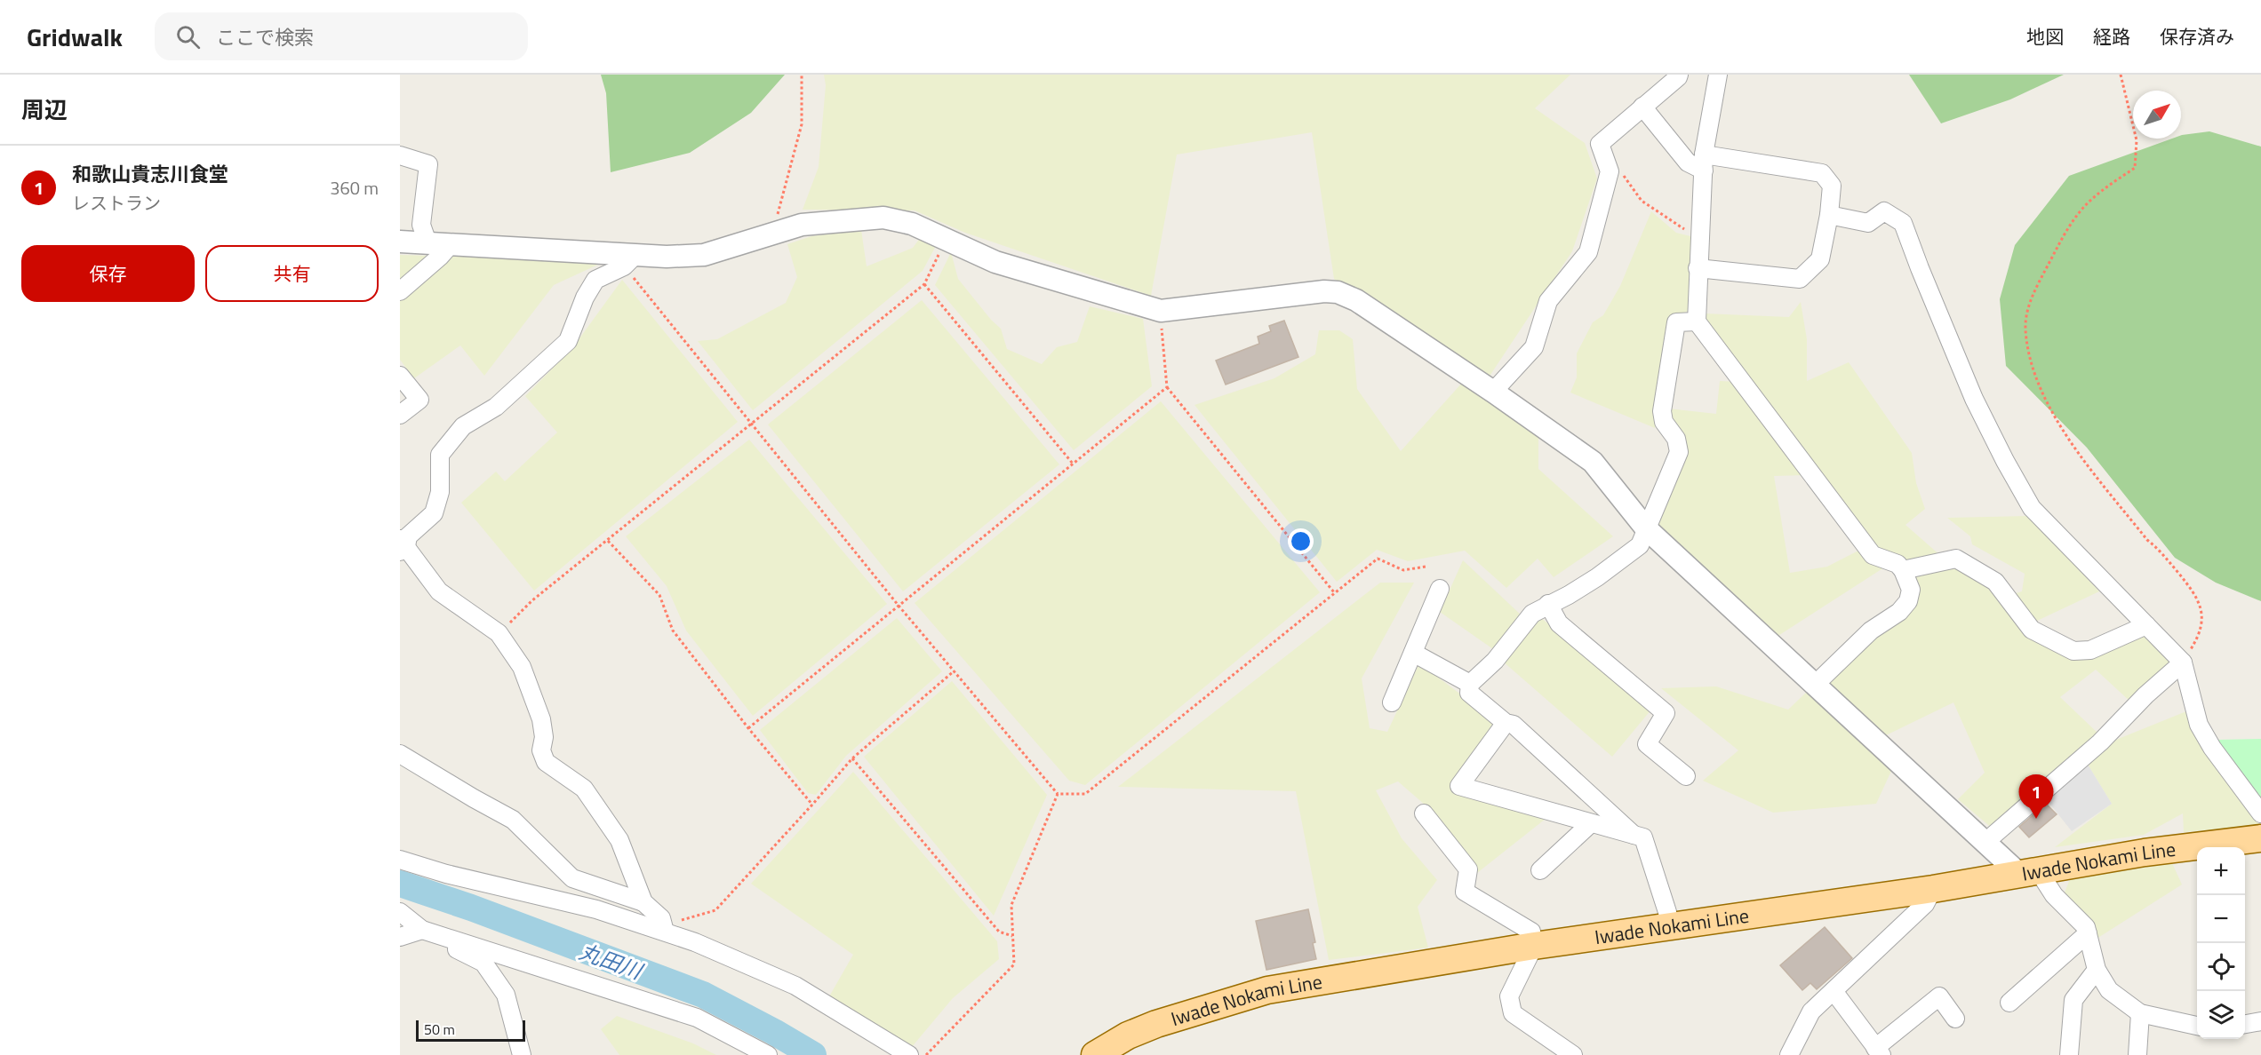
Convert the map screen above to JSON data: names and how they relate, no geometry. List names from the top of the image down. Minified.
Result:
{"streets":{"main road":["Iwade Nokami Line"]},"water":["丸田川"],"scale_bar":"50 m","north":"top right","page":{"header":"Gridwalk","search":"ここで検索","nav":["地図","経路","保存済み"],"heading":"周辺","list":[{"mark":"1","name":"和歌山貴志川食堂","note":"レストラン","value":"360 m"}],"buttons":["保存","共有"],"pins":"1","map_buttons":["+","−"],"scale":"50 m"}}
